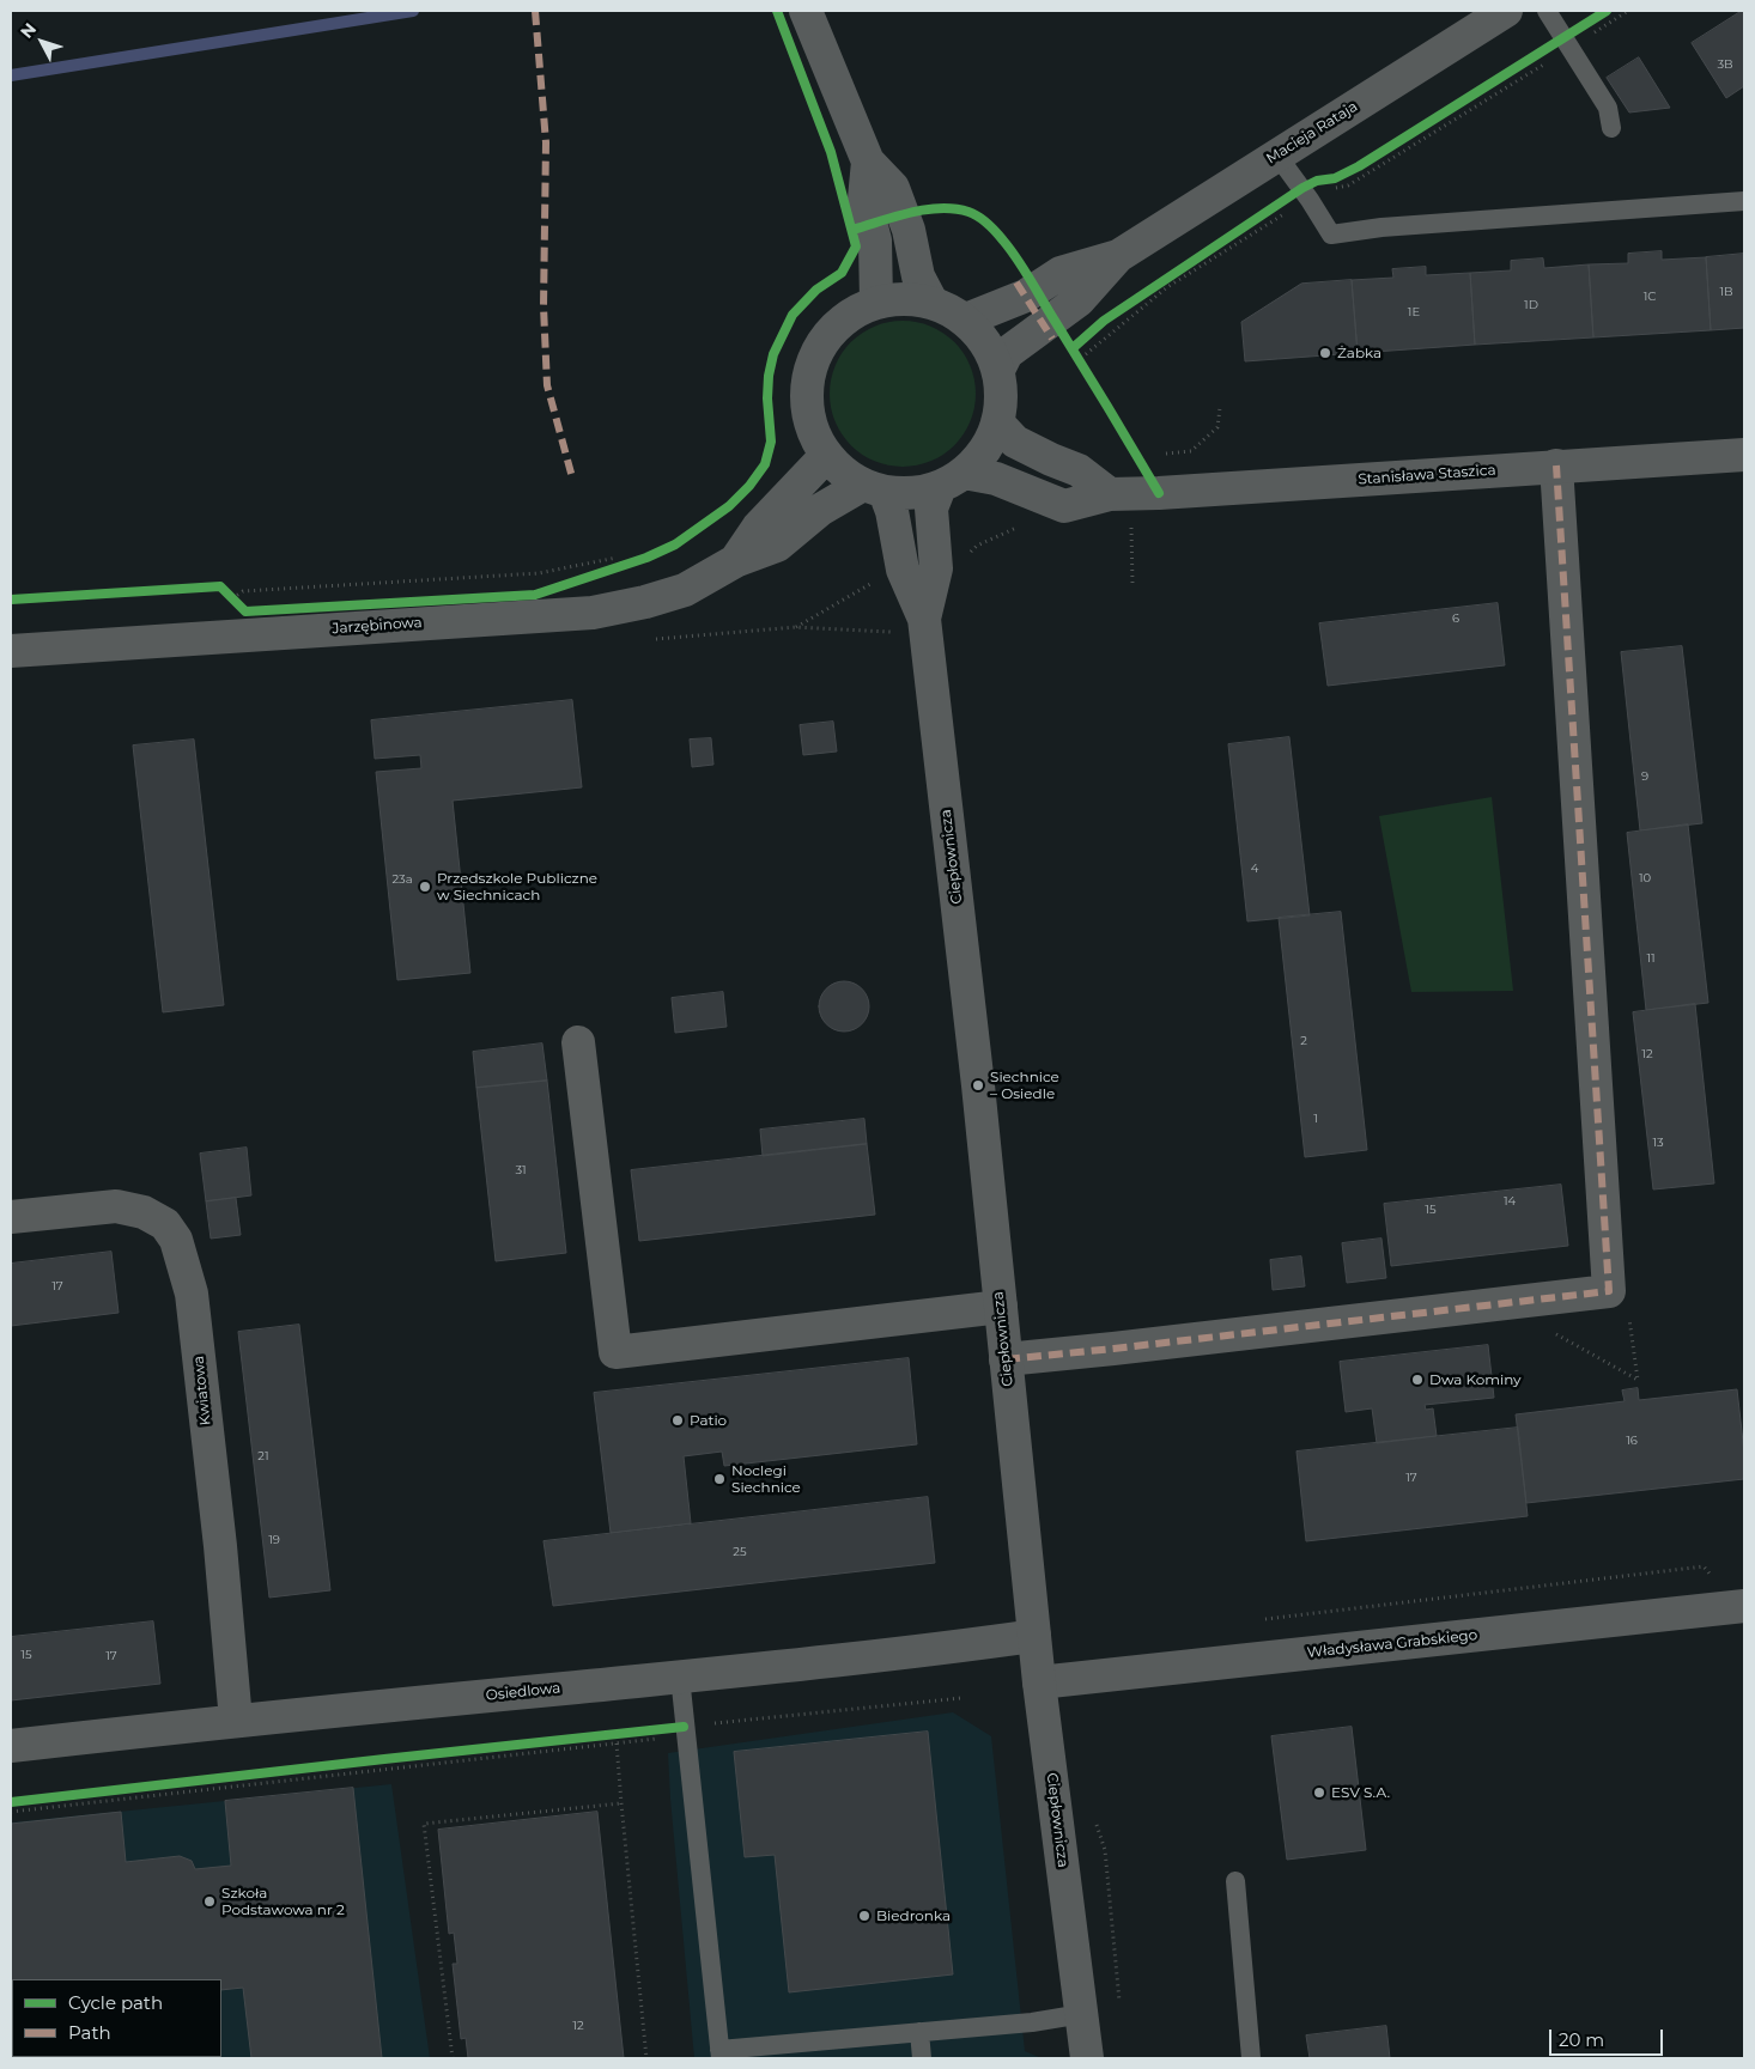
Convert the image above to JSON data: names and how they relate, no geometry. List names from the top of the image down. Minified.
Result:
{"streets":{"street":["Macieja Rataja","Stanisława Staszica","Jarzębinowa","Ciepłownicza","Kwiatowa","Władysława Grabskiego","Osiedlowa"]},"crossings":[["Macieja Rataja","Stanisława Staszica"],["Macieja Rataja","Jarzębinowa"],["Macieja Rataja","Ciepłownicza"],["Stanisława Staszica","Jarzębinowa"],["Stanisława Staszica","Ciepłownicza"],["Jarzębinowa","Ciepłownicza"],["Ciepłownicza","Władysława Grabskiego"],["Ciepłownicza","Osiedlowa"],["Kwiatowa","Osiedlowa"]],"places":["Żabka","Przedszkole Publiczne w Siechnicach","Siechnice – Osiedle","Dwa Kominy","Patio","Noclegi Siechnice","ESV S.A.","Szkoła Podstawowa nr 2","Biedronka"],"house_numbers":["3B","1B","1C","1D","1E","6","9","4","10","23a","11","2","12","1","13","31","14","15","17","16","21","17","19","25","15","17","12"],"legend":["Cycle path","Path"],"scale_bar":"20 m","north":"top left"}
